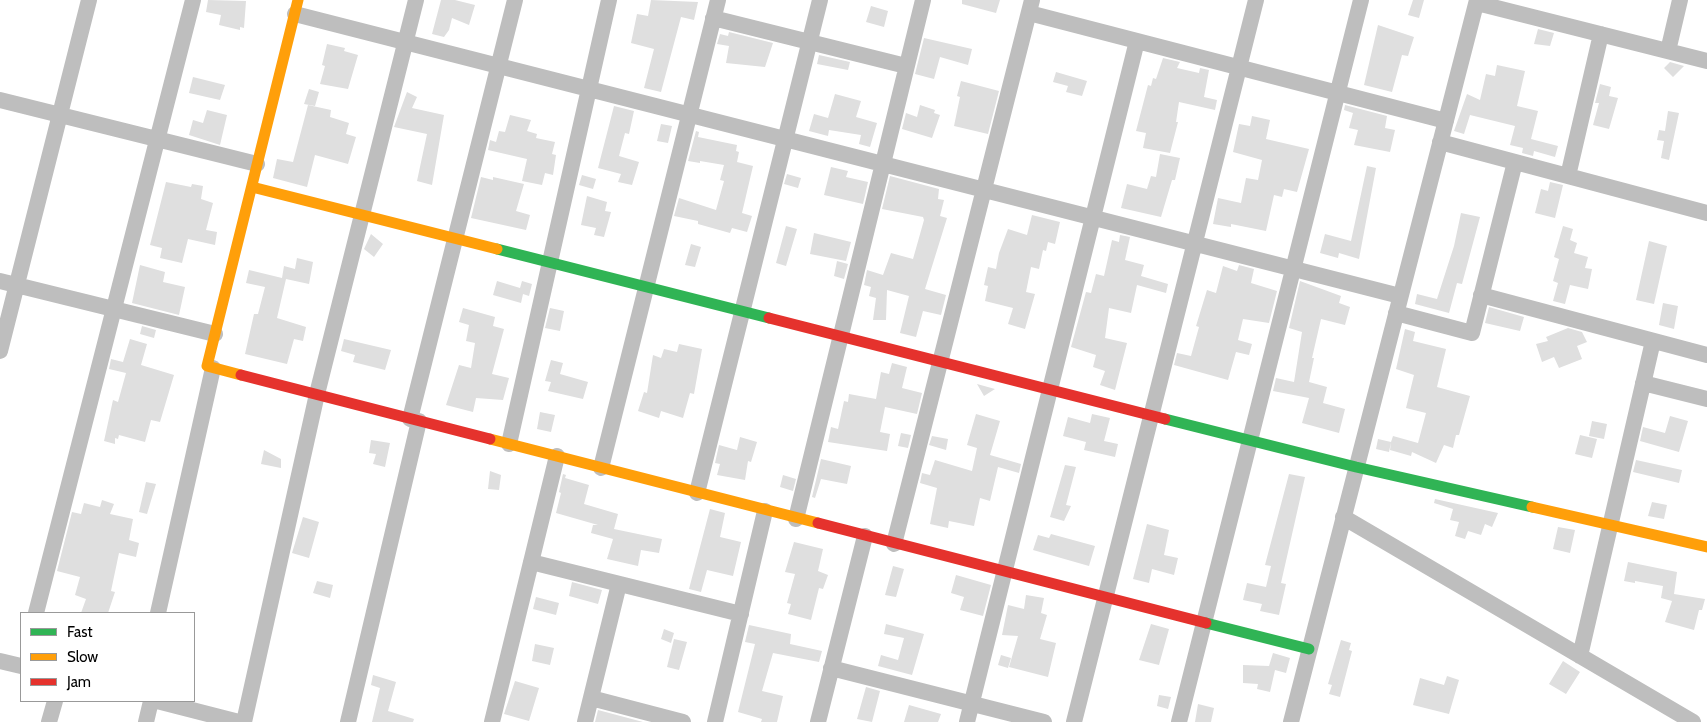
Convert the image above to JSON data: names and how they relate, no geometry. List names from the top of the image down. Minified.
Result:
{"legend":["Fast","Slow","Jam"]}
